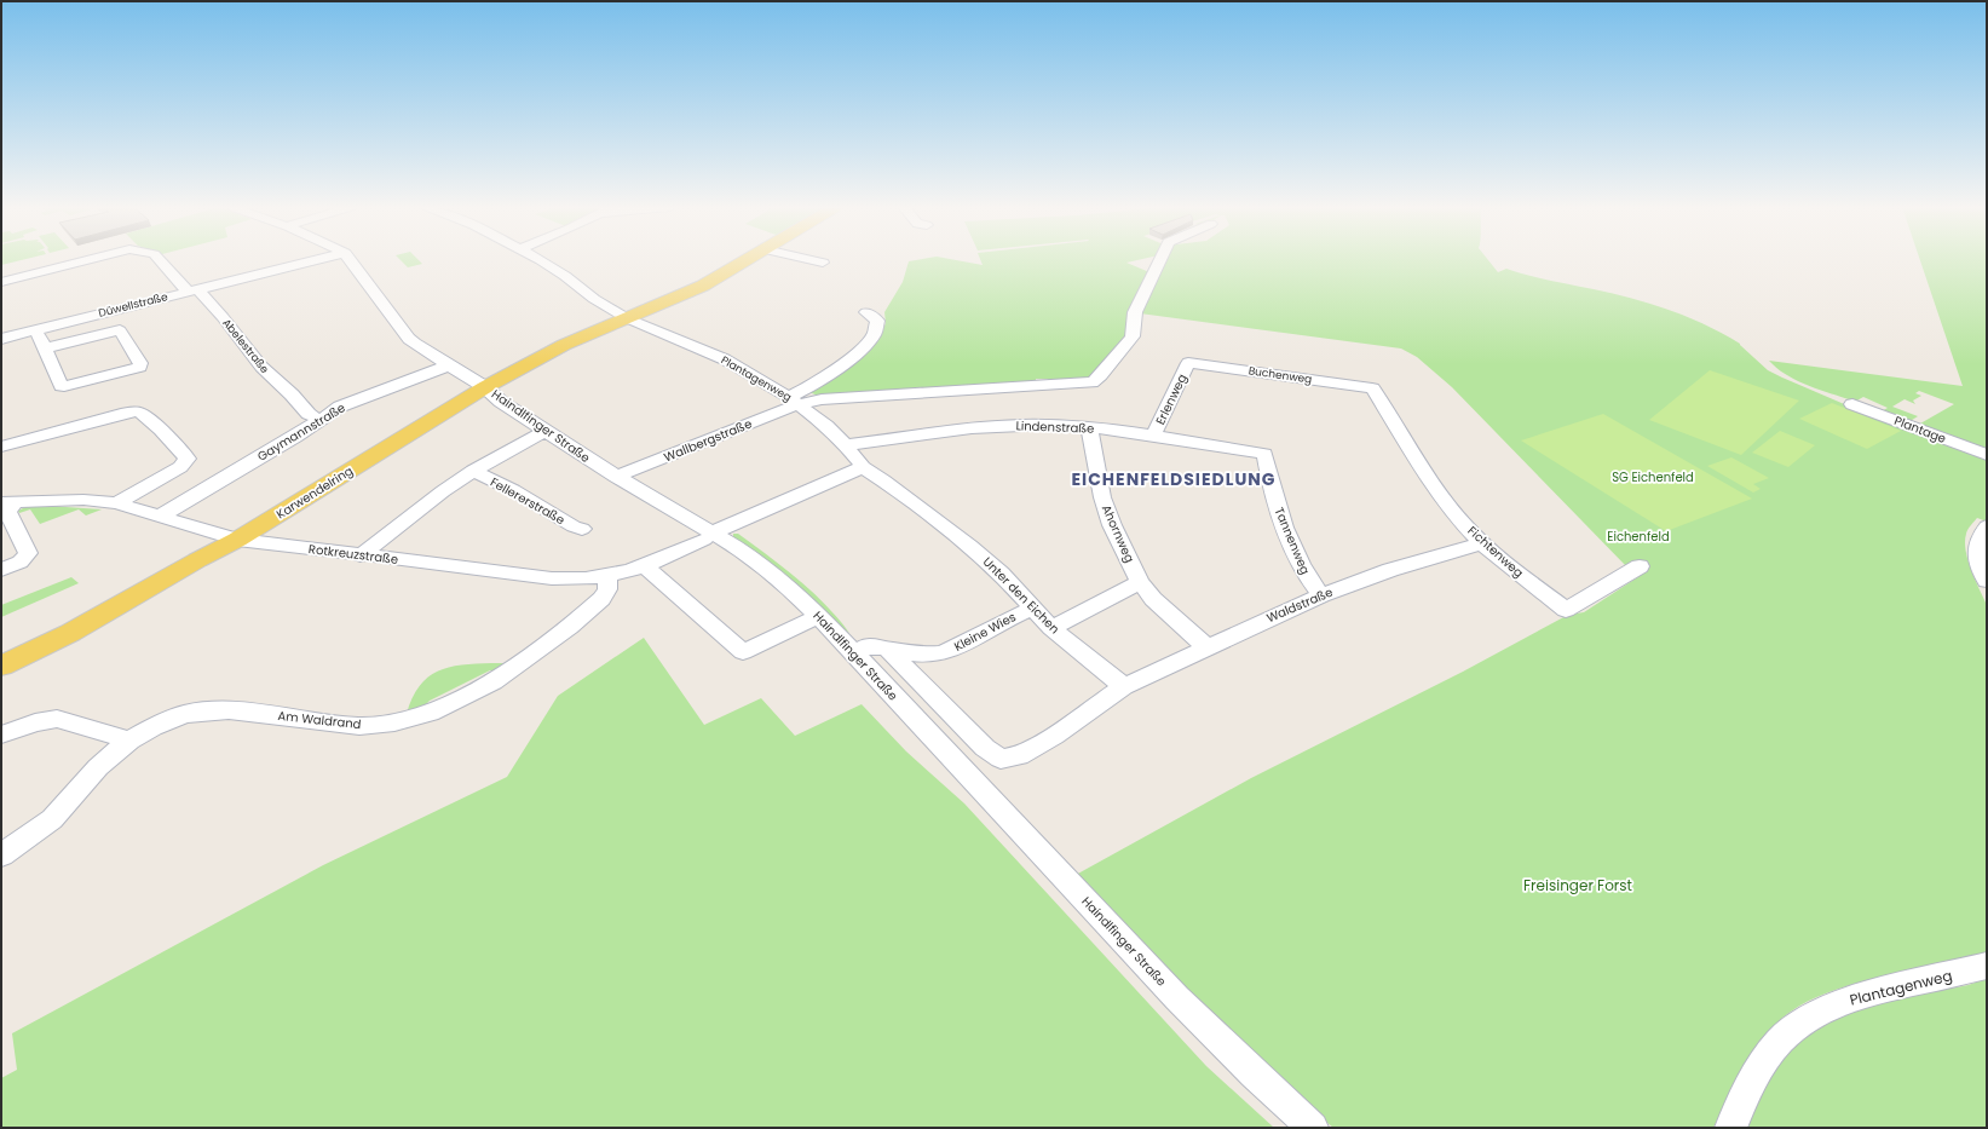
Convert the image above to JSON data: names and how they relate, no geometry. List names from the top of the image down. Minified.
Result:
{"streets":{"main road":["Karwendelring"],"street":["Düwellstraße","Abelestraße","Buchenweg","Plantagenweg","Erlenweg","Haindlfinger Straße","Lindenstraße","Plantage","Gaymannstraße","Wallbergstraße","Fellererstraße","Ahornweg","Tannenweg","Fichtenweg","Rotkreuzstraße","Unter den Eichen","Waldstraße","Kleine Wies","Am Waldrand"]},"crossings":[["Düwellstraße","Abelestraße"],["Abelestraße","Gaymannstraße"],["Buchenweg","Erlenweg"],["Buchenweg","Fichtenweg"],["Plantagenweg","Wallbergstraße"],["Plantagenweg","Karwendelring"],["Plantagenweg","Unter den Eichen"],["Erlenweg","Lindenstraße"],["Haindlfinger Straße","Gaymannstraße"],["Haindlfinger Straße","Wallbergstraße"],["Haindlfinger Straße","Karwendelring"],["Haindlfinger Straße","Rotkreuzstraße"],["Haindlfinger Straße","Kleine Wies"],["Lindenstraße","Ahornweg"],["Lindenstraße","Tannenweg"],["Lindenstraße","Unter den Eichen"],["Gaymannstraße","Rotkreuzstraße"],["Wallbergstraße","Unter den Eichen"],["Karwendelring","Rotkreuzstraße"],["Ahornweg","Waldstraße"],["Tannenweg","Waldstraße"],["Fichtenweg","Waldstraße"],["Rotkreuzstraße","Am Waldrand"],["Unter den Eichen","Waldstraße"],["Unter den Eichen","Kleine Wies"]],"districts":["EICHENFELDSIEDLUNG"],"parks":["SG Eichenfeld","Eichenfeld","Freisinger Forst"]}
